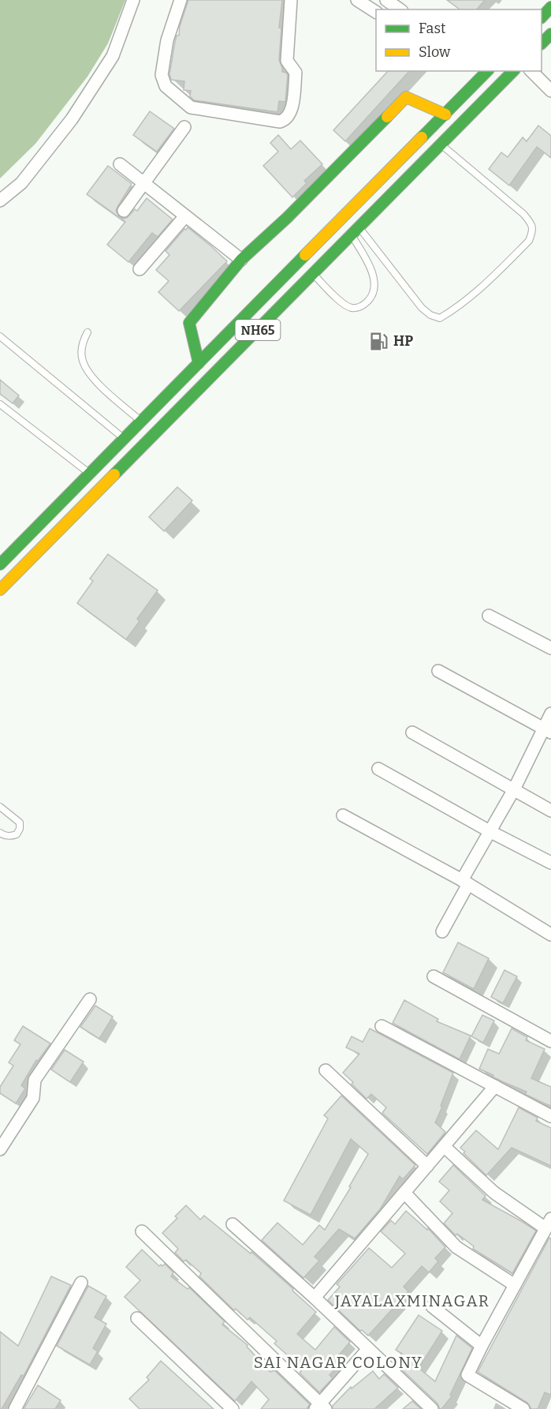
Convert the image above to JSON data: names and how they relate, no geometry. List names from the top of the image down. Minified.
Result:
{"streets":{"main road":["NH65"]},"districts":["JAYALAXMINAGAR","SAI NAGAR COLONY"],"places":{"fuel station":["HP"]},"legend":["Fast","Slow"]}
